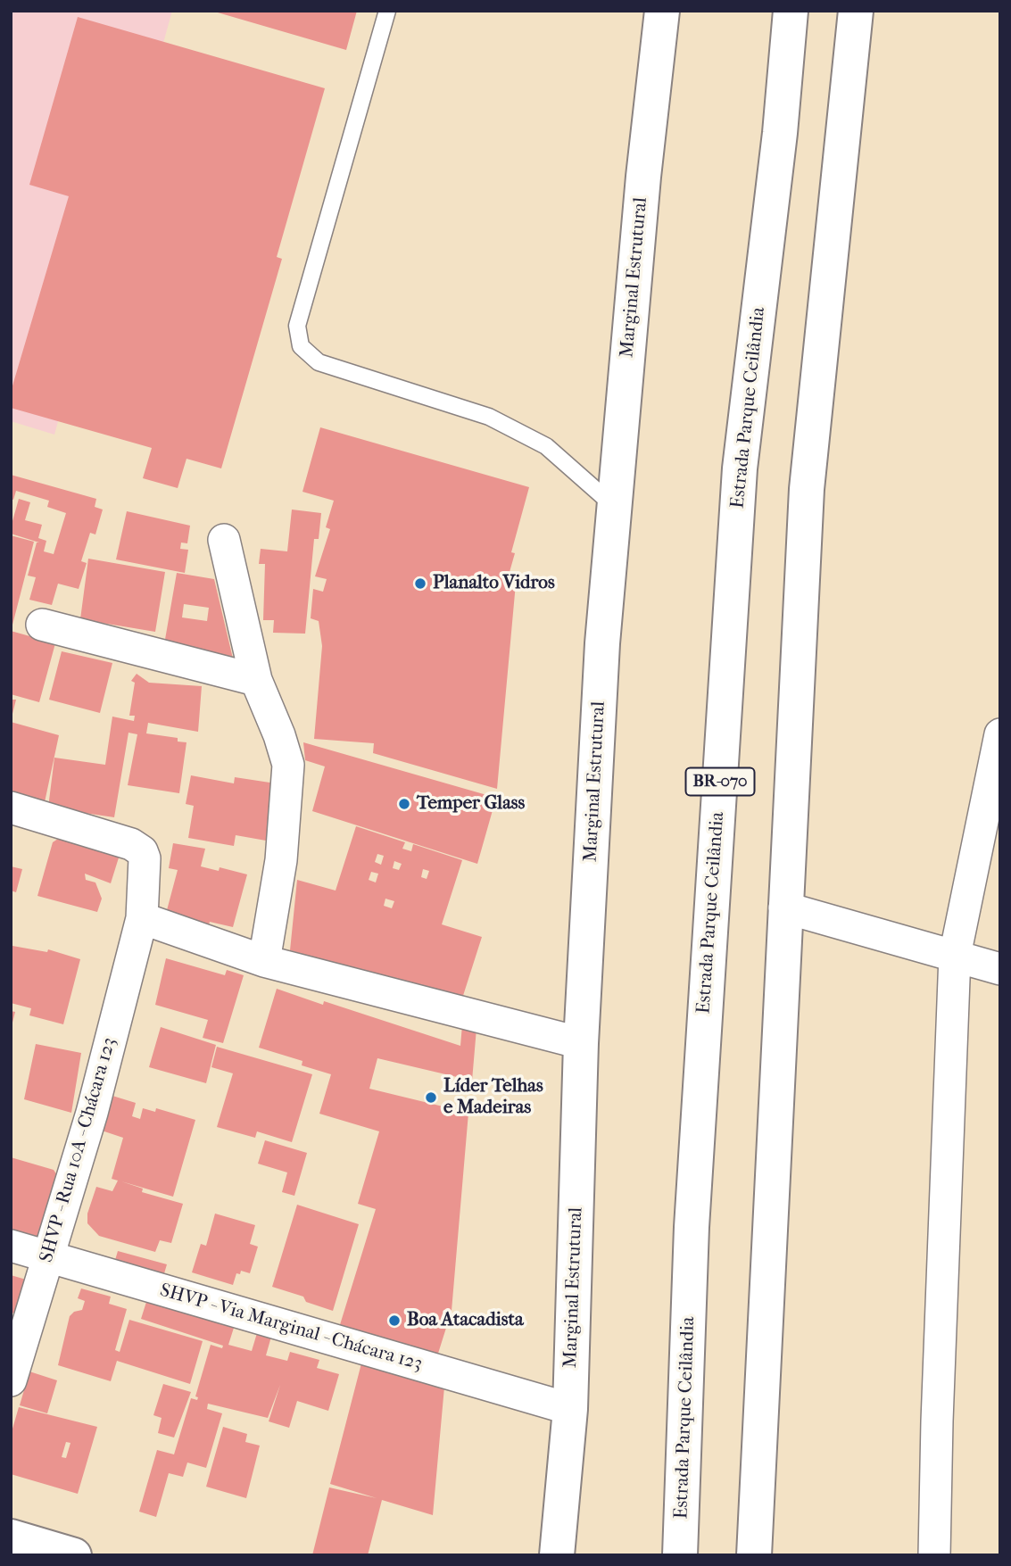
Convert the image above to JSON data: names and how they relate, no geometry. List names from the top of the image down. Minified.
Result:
{"streets":{"main road":["Marginal Estrutural","Estrada Parque Ceilândia","BR-070"],"street":["SHVP - Rua 10A - Chácara 123","SHVP - Via Marginal - Chácara 123"]},"crossings":[["Marginal Estrutural","SHVP - Via Marginal - Chácara 123"],["SHVP - Rua 10A - Chácara 123","SHVP - Via Marginal - Chácara 123"]],"places":["Planalto Vidros","Temper Glass","Líder Telhas e Madeiras","Boa Atacadista"]}
